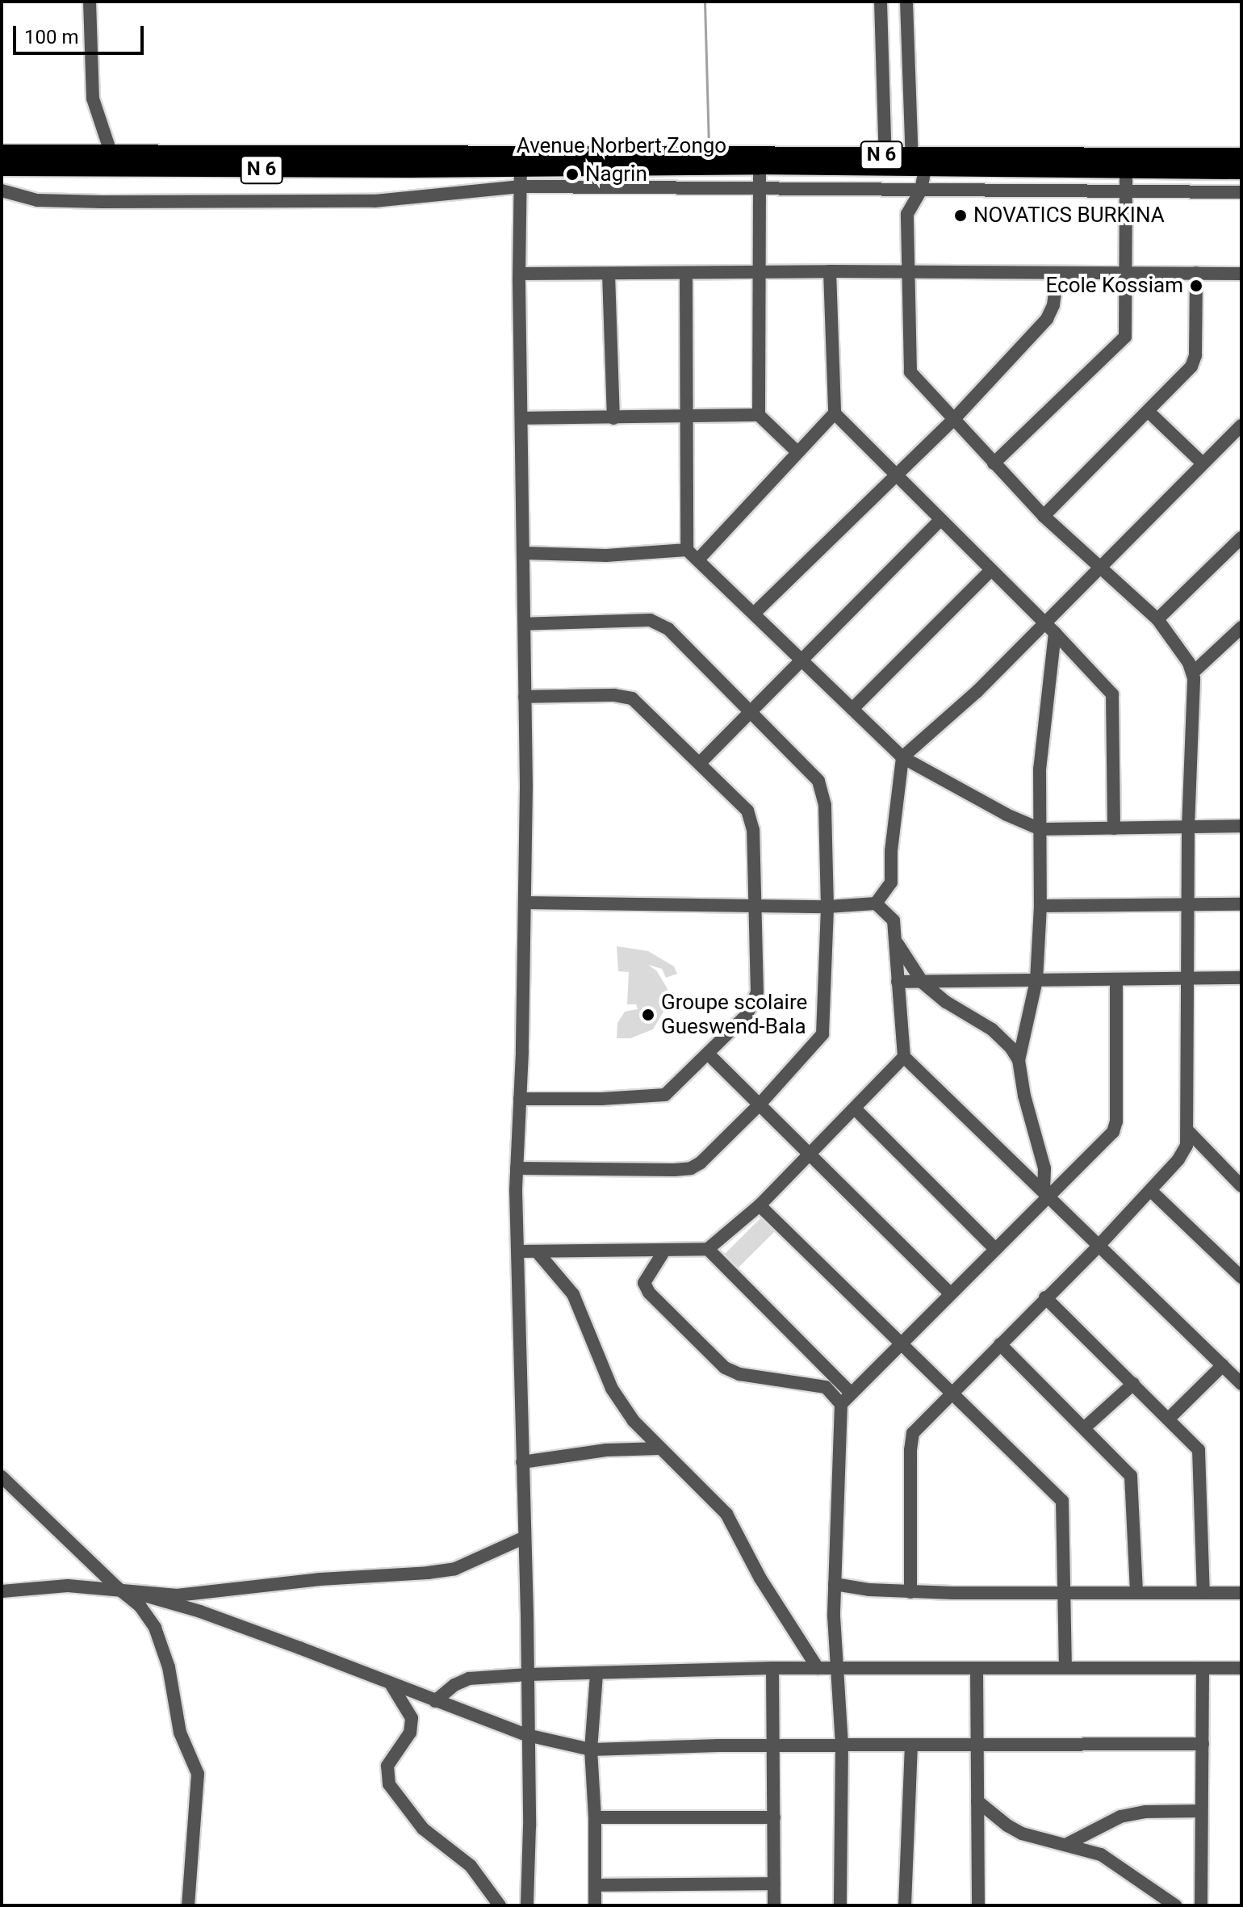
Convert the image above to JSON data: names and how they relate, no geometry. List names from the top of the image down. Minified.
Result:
{"streets":{"main road":["Avenue Norbert Zongo","N 6"]},"places":["Nagrin","NOVATICS BURKINA","Ecole Kossiam","Groupe scolaire Gueswend-Bala"],"scale_bar":"100 m"}
